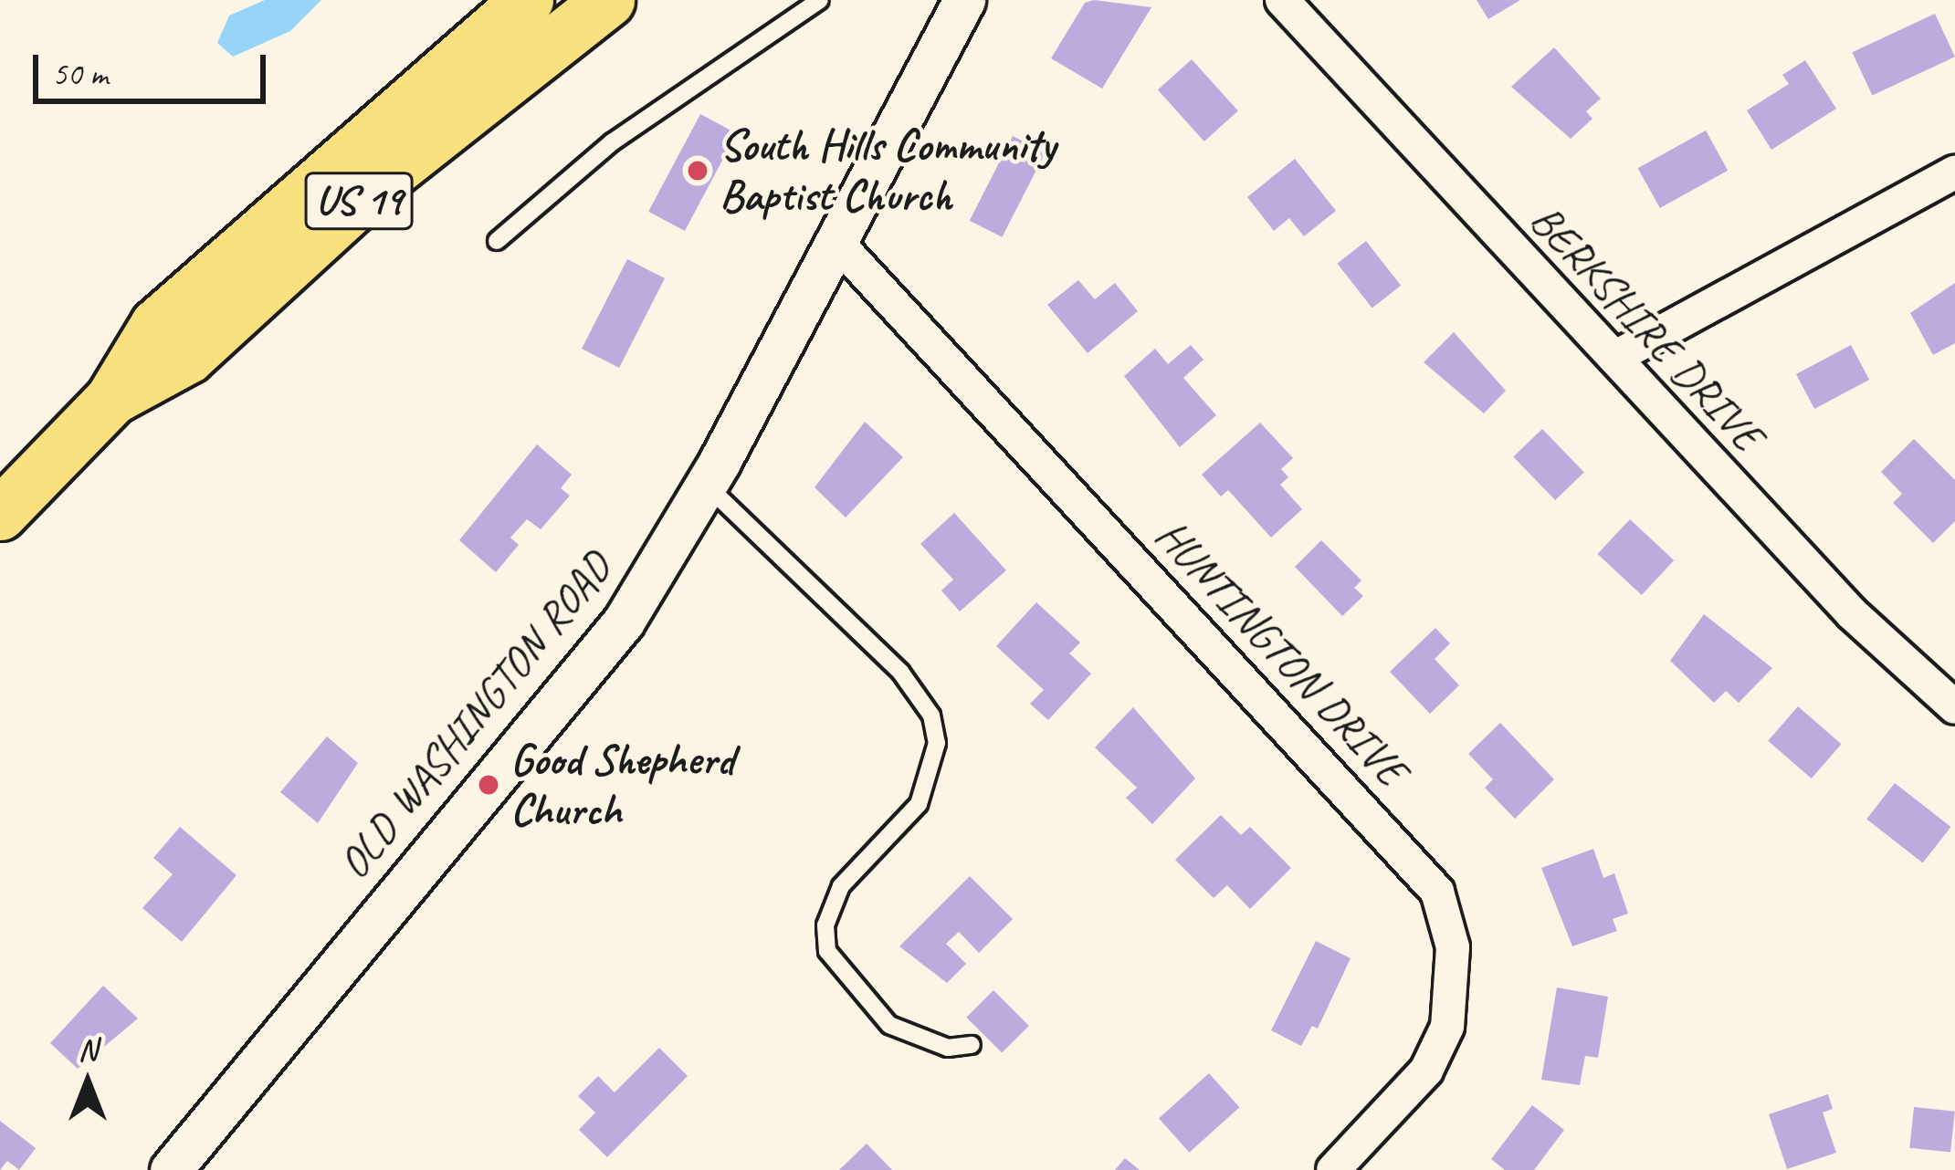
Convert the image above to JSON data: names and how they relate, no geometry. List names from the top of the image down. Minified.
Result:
{"streets":{"main road":["US 19"],"street":["BERKSHIRE DRIVE","HUNTINGTON DRIVE","OLD WASHINGTON ROAD"]},"crossings":[["HUNTINGTON DRIVE","OLD WASHINGTON ROAD"]],"places":["South Hills Community Baptist Church","Good Shepherd Church"],"scale_bar":"50 m","north":"top"}
